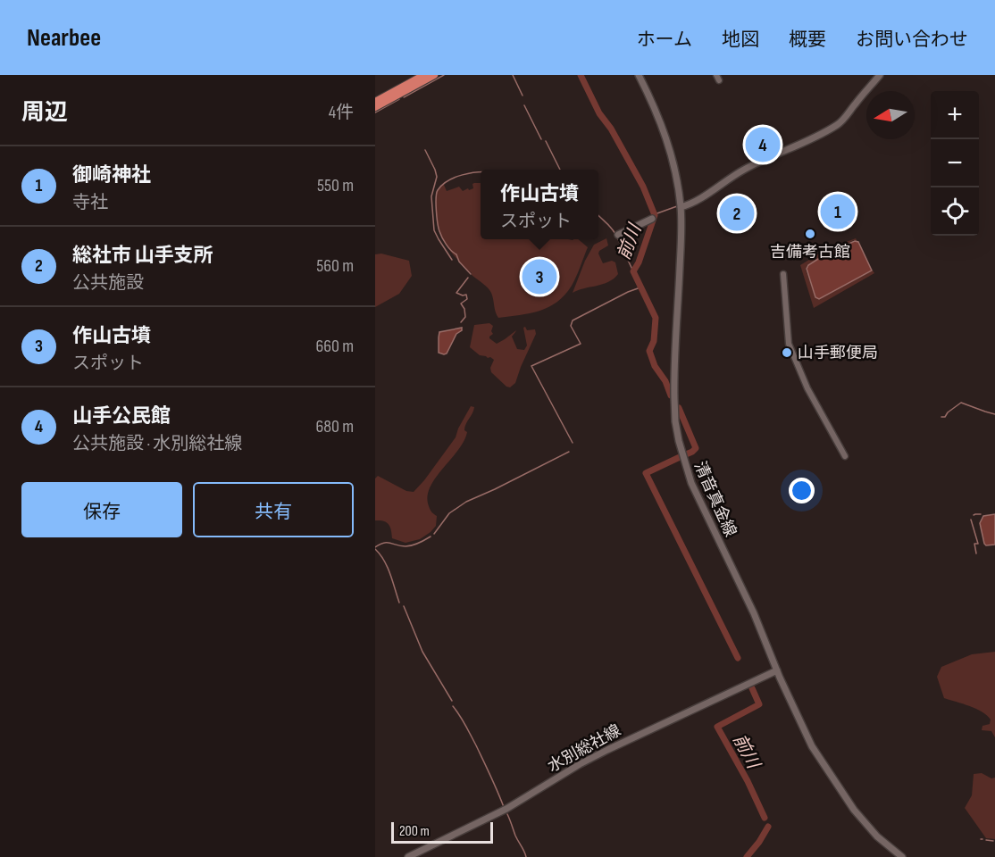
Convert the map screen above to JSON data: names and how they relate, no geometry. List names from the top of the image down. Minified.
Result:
{"streets":{"main road":["清音真金線","水別総社線"]},"crossings":[["清音真金線","水別総社線"]],"water":["前川"],"places":["吉備考古館","山手郵便局"],"scale_bar":"200 m","north":"left","page":{"header":"Nearbee","nav":["ホーム","地図","概要","お問い合わせ"],"heading":["周辺","4件"],"map_buttons":["+","−"],"pins":["4","1","2","3"],"list":[{"mark":"1","name":"御崎神社","note":"寺社","value":"550 m"},{"mark":"2","name":"総社市 山手支所","note":"公共施設","value":"560 m"},{"mark":"3","name":"作山古墳","note":"スポット","value":"660 m"},{"mark":"4","name":"山手公民館","note":"公共施設 · 水別総社線","value":"680 m"}],"popup":["作山古墳","スポット"],"buttons":["保存","共有"],"scale":"200 m"}}
